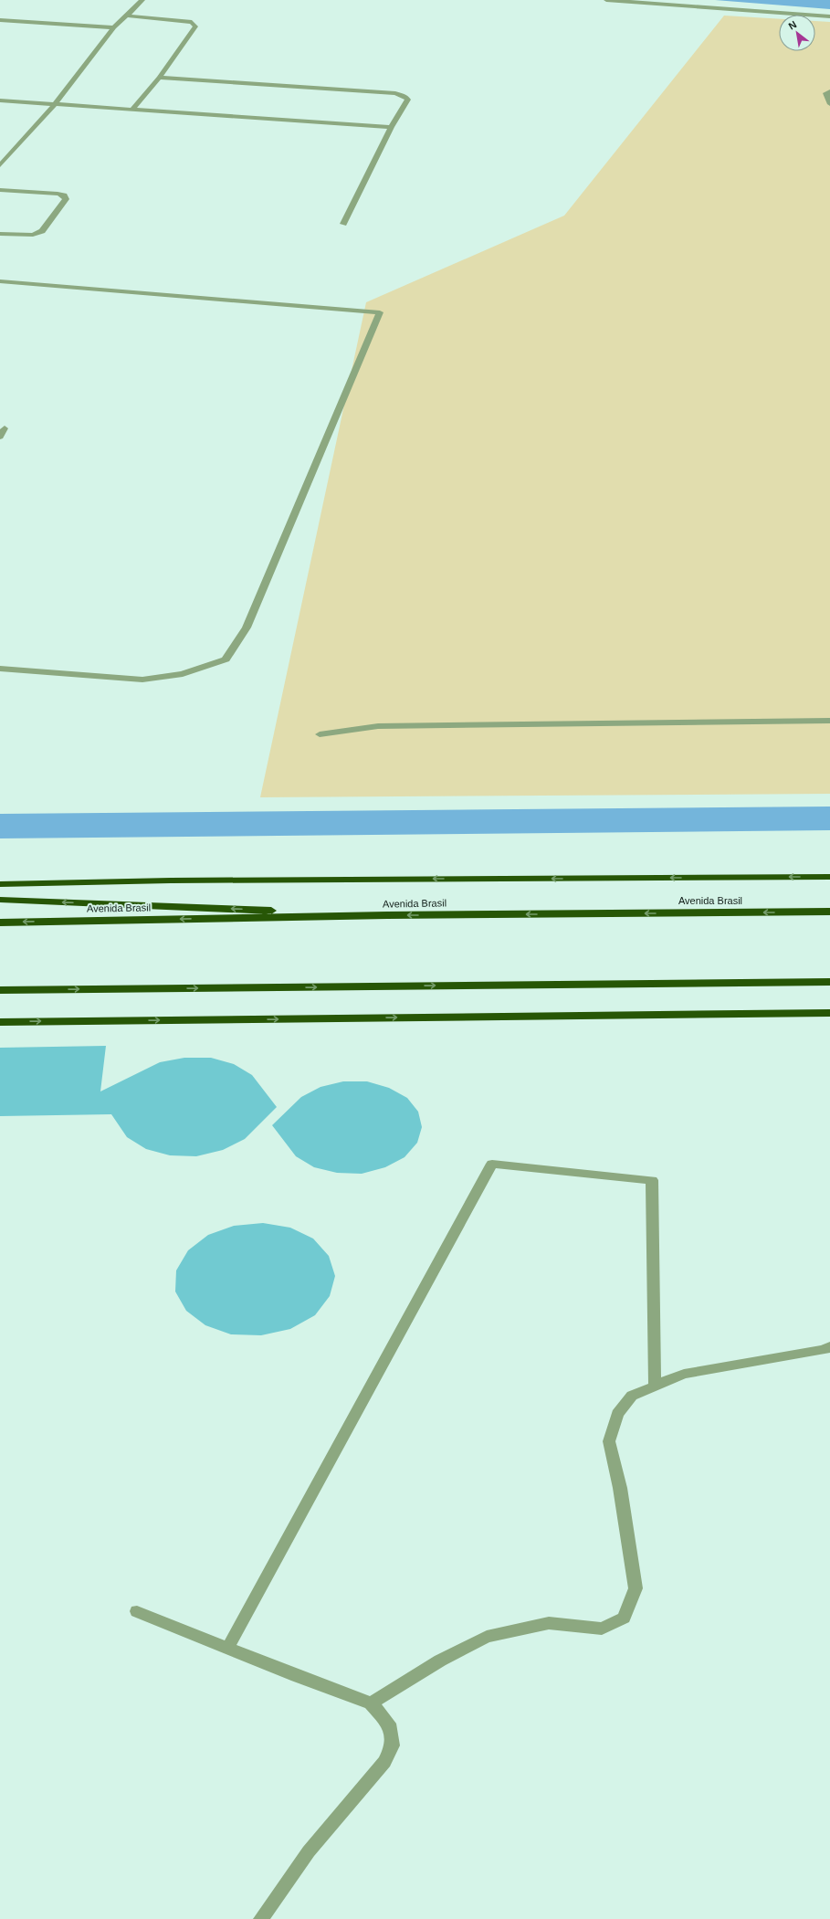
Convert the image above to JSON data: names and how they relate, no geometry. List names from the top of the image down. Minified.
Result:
{"streets":{"highway":["Avenida Brasil"]},"north":"top left"}
